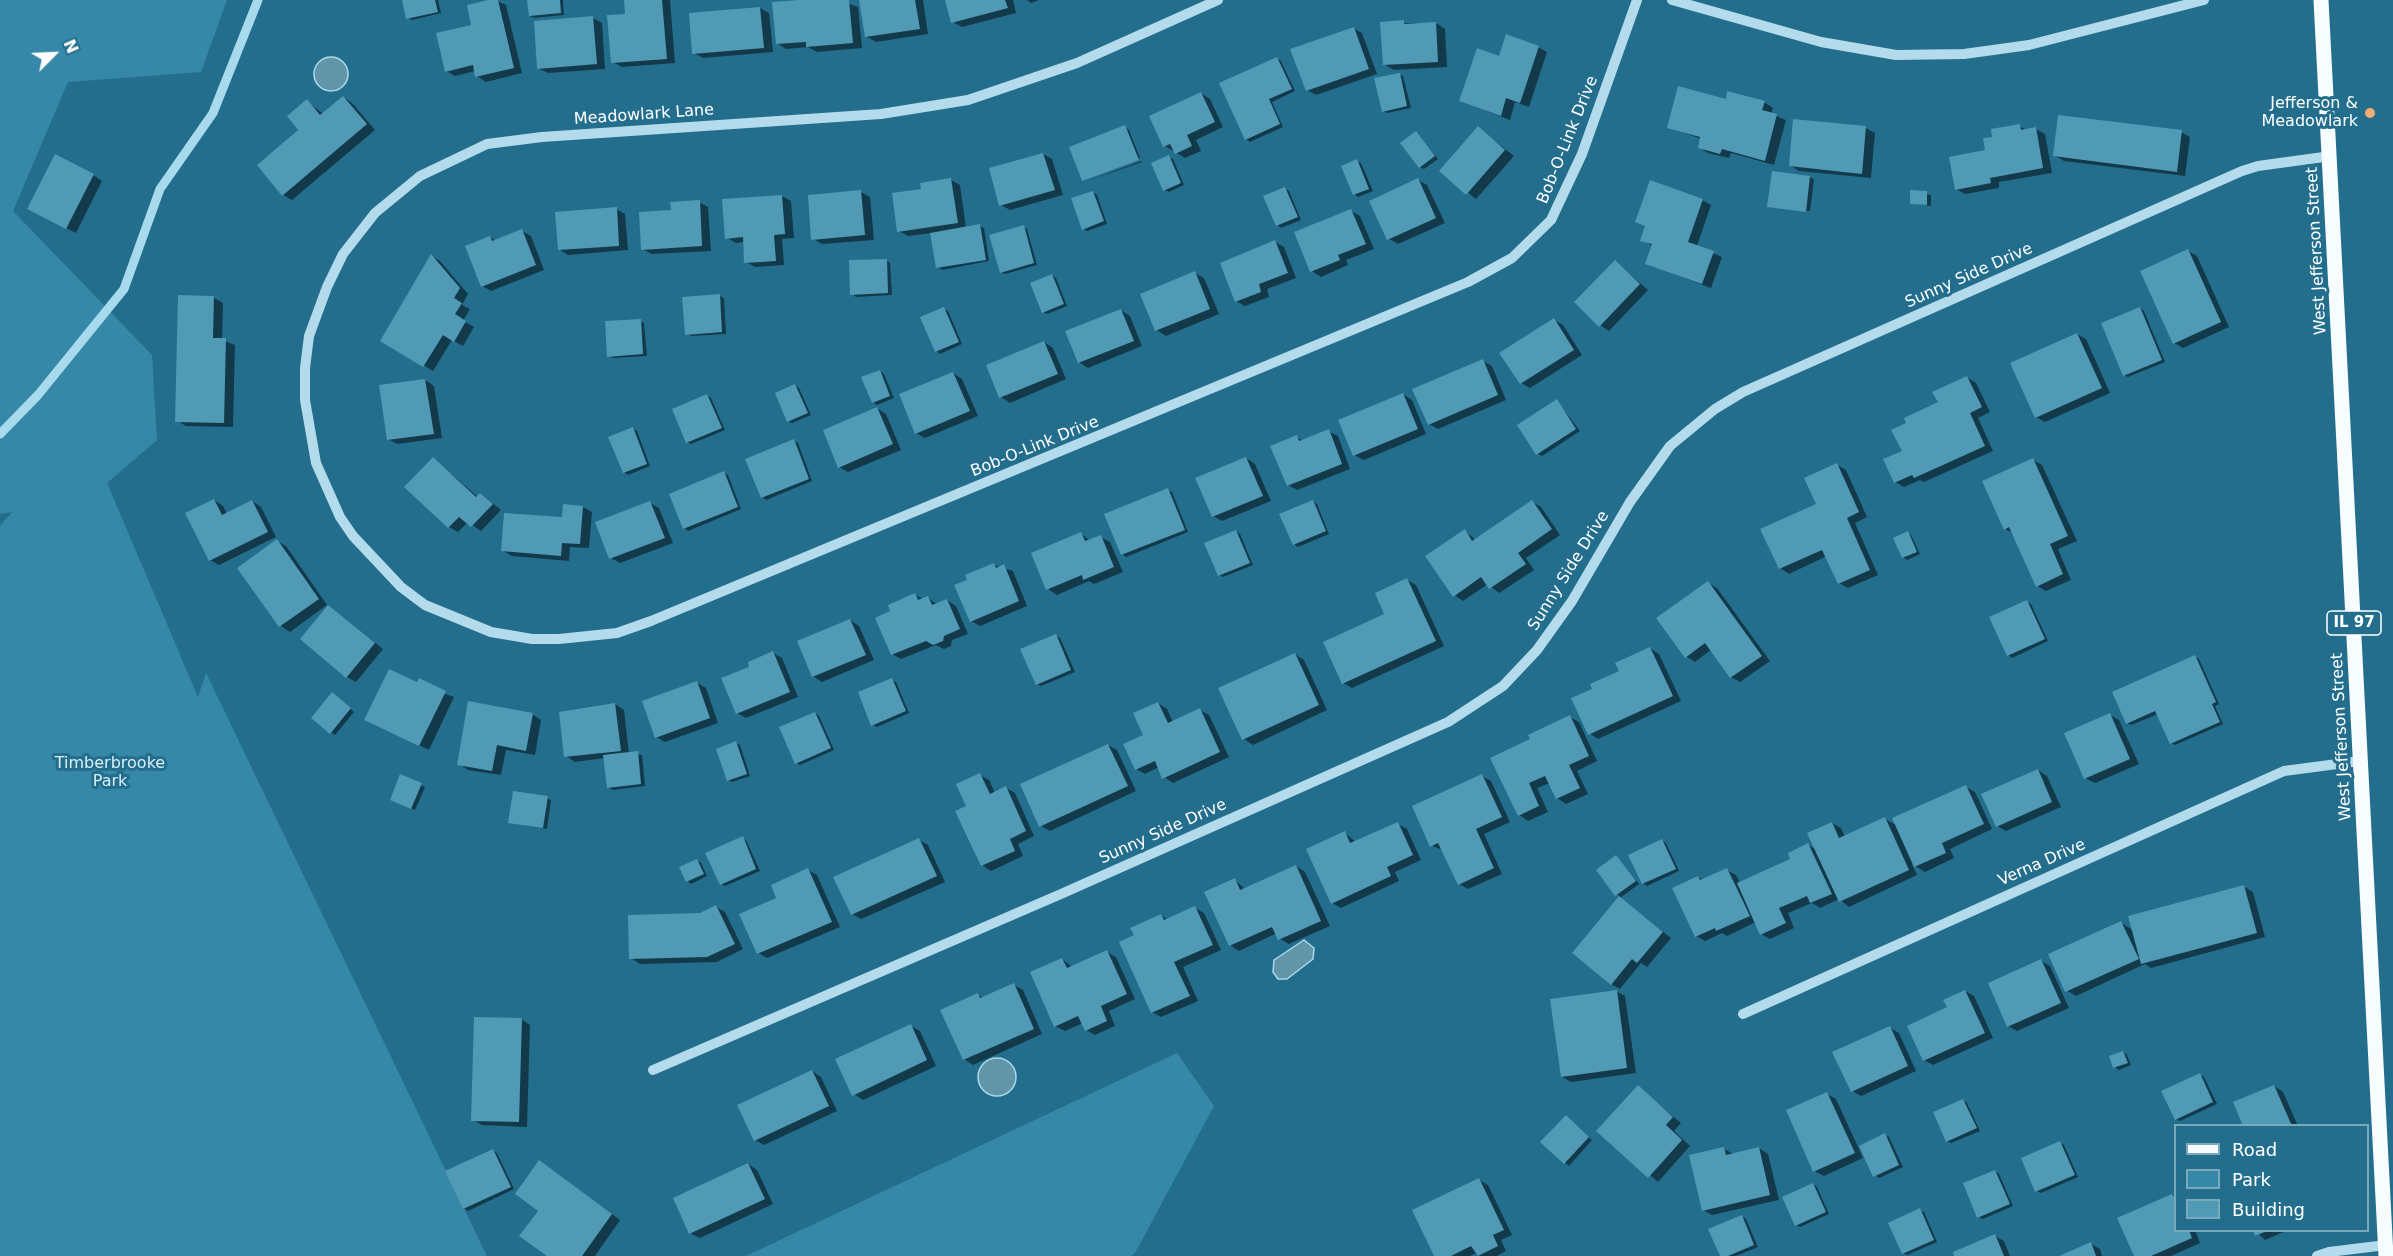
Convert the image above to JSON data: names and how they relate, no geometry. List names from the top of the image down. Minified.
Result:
{"streets":{"main road":["West Jefferson Street","IL 97"],"street":["Meadowlark Lane","Bob-O-Link Drive","Sunny Side Drive","Verna Drive"]},"crossings":[["Meadowlark Lane","Bob-O-Link Drive"],["West Jefferson Street","Sunny Side Drive"],["West Jefferson Street","Verna Drive"]],"parks":["Timberbrooke Park"],"places":["Jefferson & Meadowlark"],"legend":["Road","Park","Building"],"north":"top right"}
